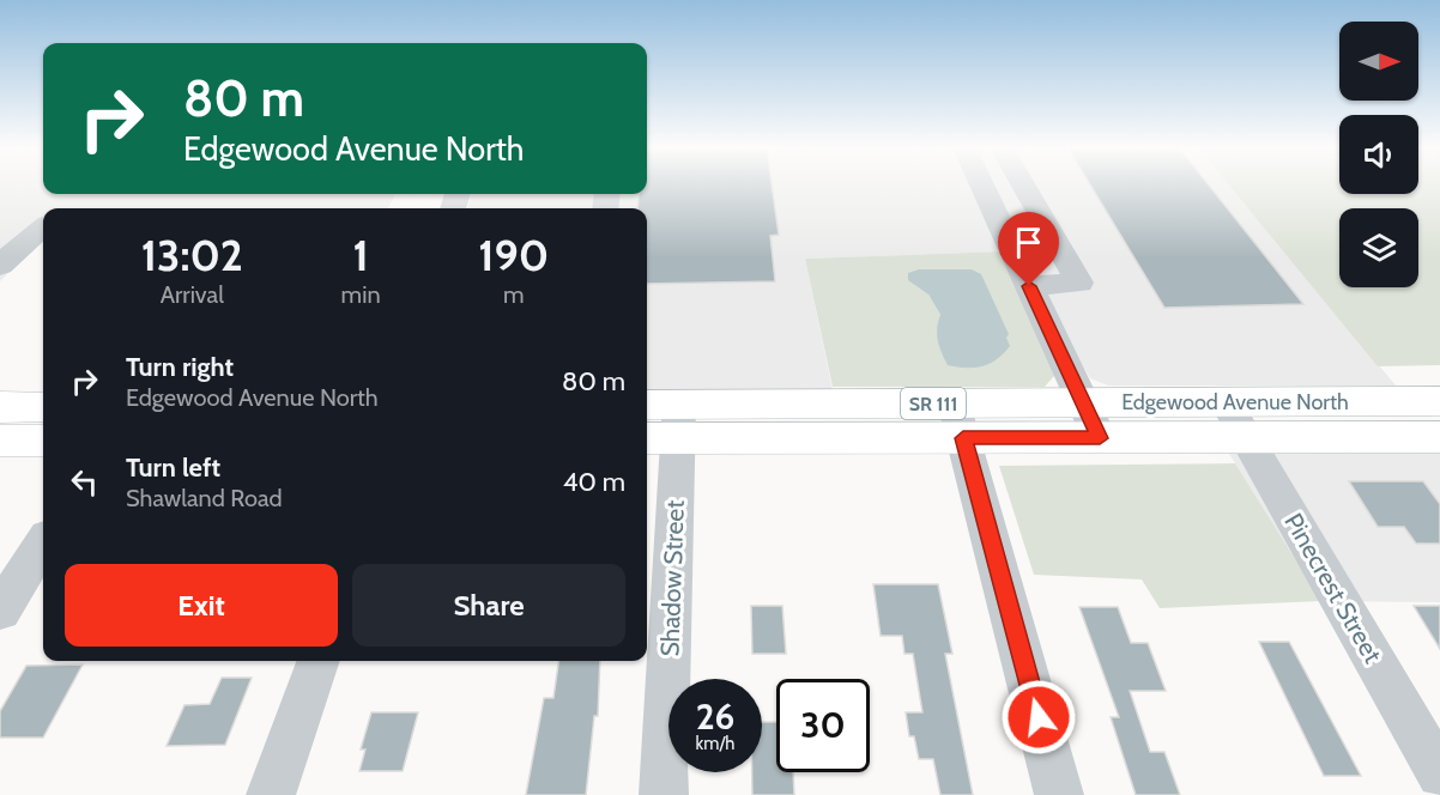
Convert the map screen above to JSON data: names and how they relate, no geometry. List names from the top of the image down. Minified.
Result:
{"streets":{"main road":["Edgewood Avenue North","SR 111"],"street":["Shadow Street","Pinecrest Street"]},"crossings":[["Edgewood Avenue North","Shadow Street"],["Edgewood Avenue North","Pinecrest Street"]],"north":"right","page":{"turn":["80 m","Edgewood Avenue North"],"eta":["13:02","Arrival","1","min","190","m"],"list":[{"name":"Turn right","note":"Edgewood Avenue North","value":"80 m"},{"name":"Turn left","note":"Shawland Road","value":"40 m"}],"buttons":["Exit","Share"],"speed":"26 km/h","limit":"30"}}
